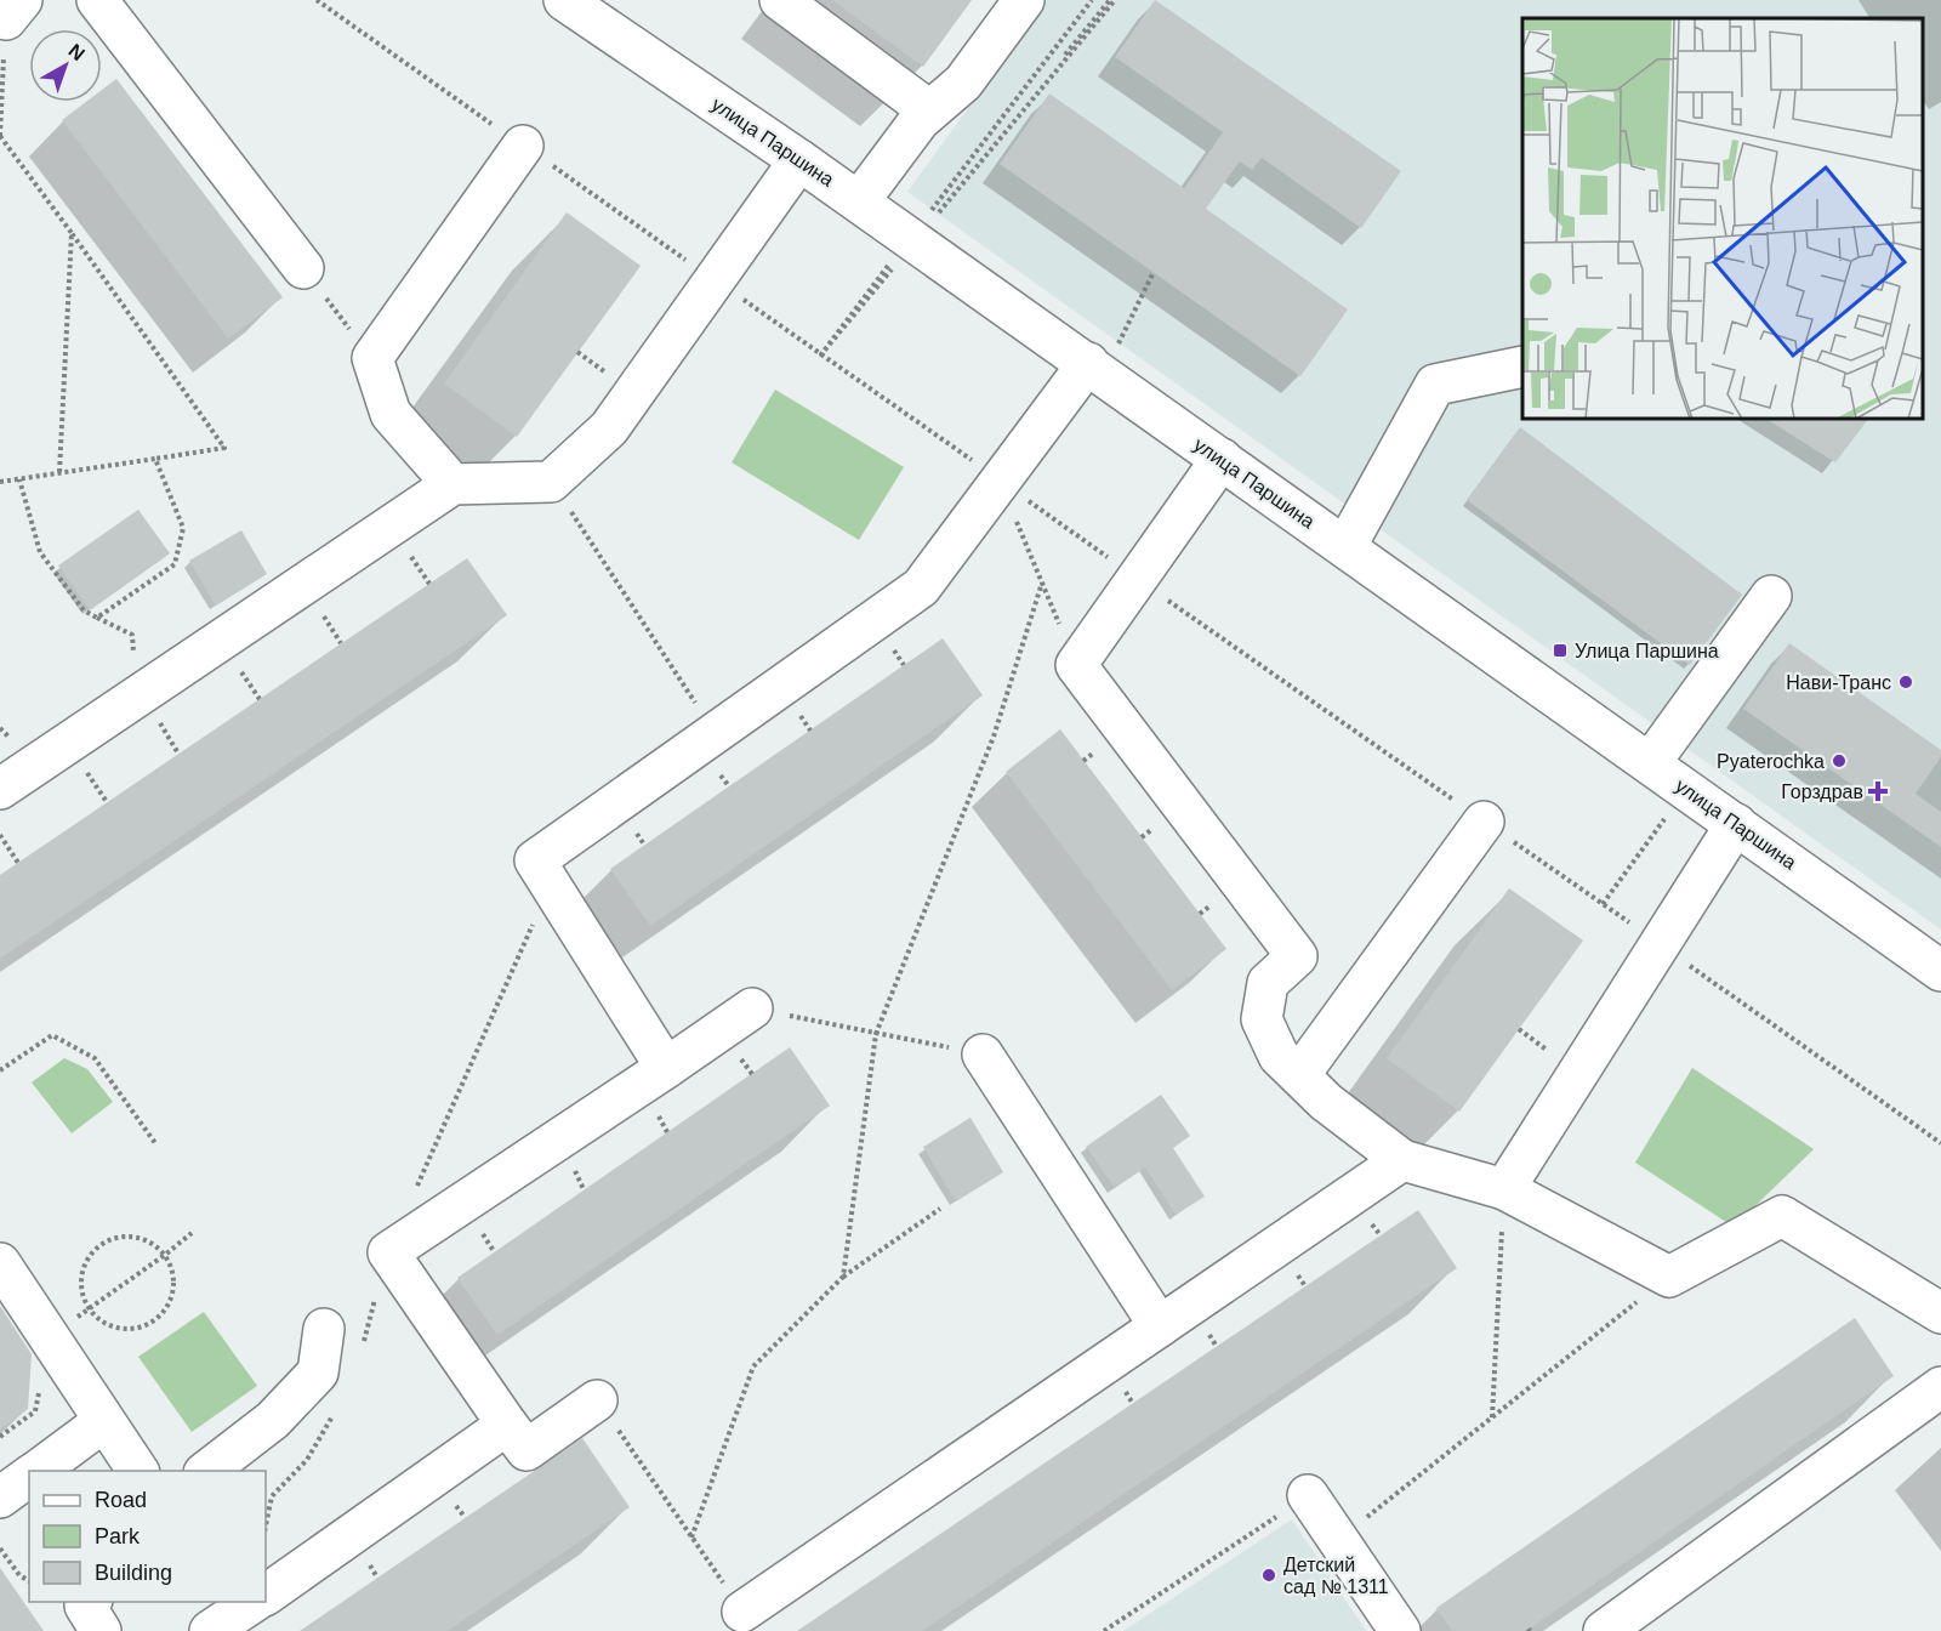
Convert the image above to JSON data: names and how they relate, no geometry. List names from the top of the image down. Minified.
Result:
{"streets":{"street":["улица Паршина"]},"places":{"transit":["Улица Паршина"],"other":["Нави-Транс","Pyaterochka","Детский сад № 1311"],"health":["Горздрав"]},"legend":["Road","Park","Building"],"north":"top right"}
